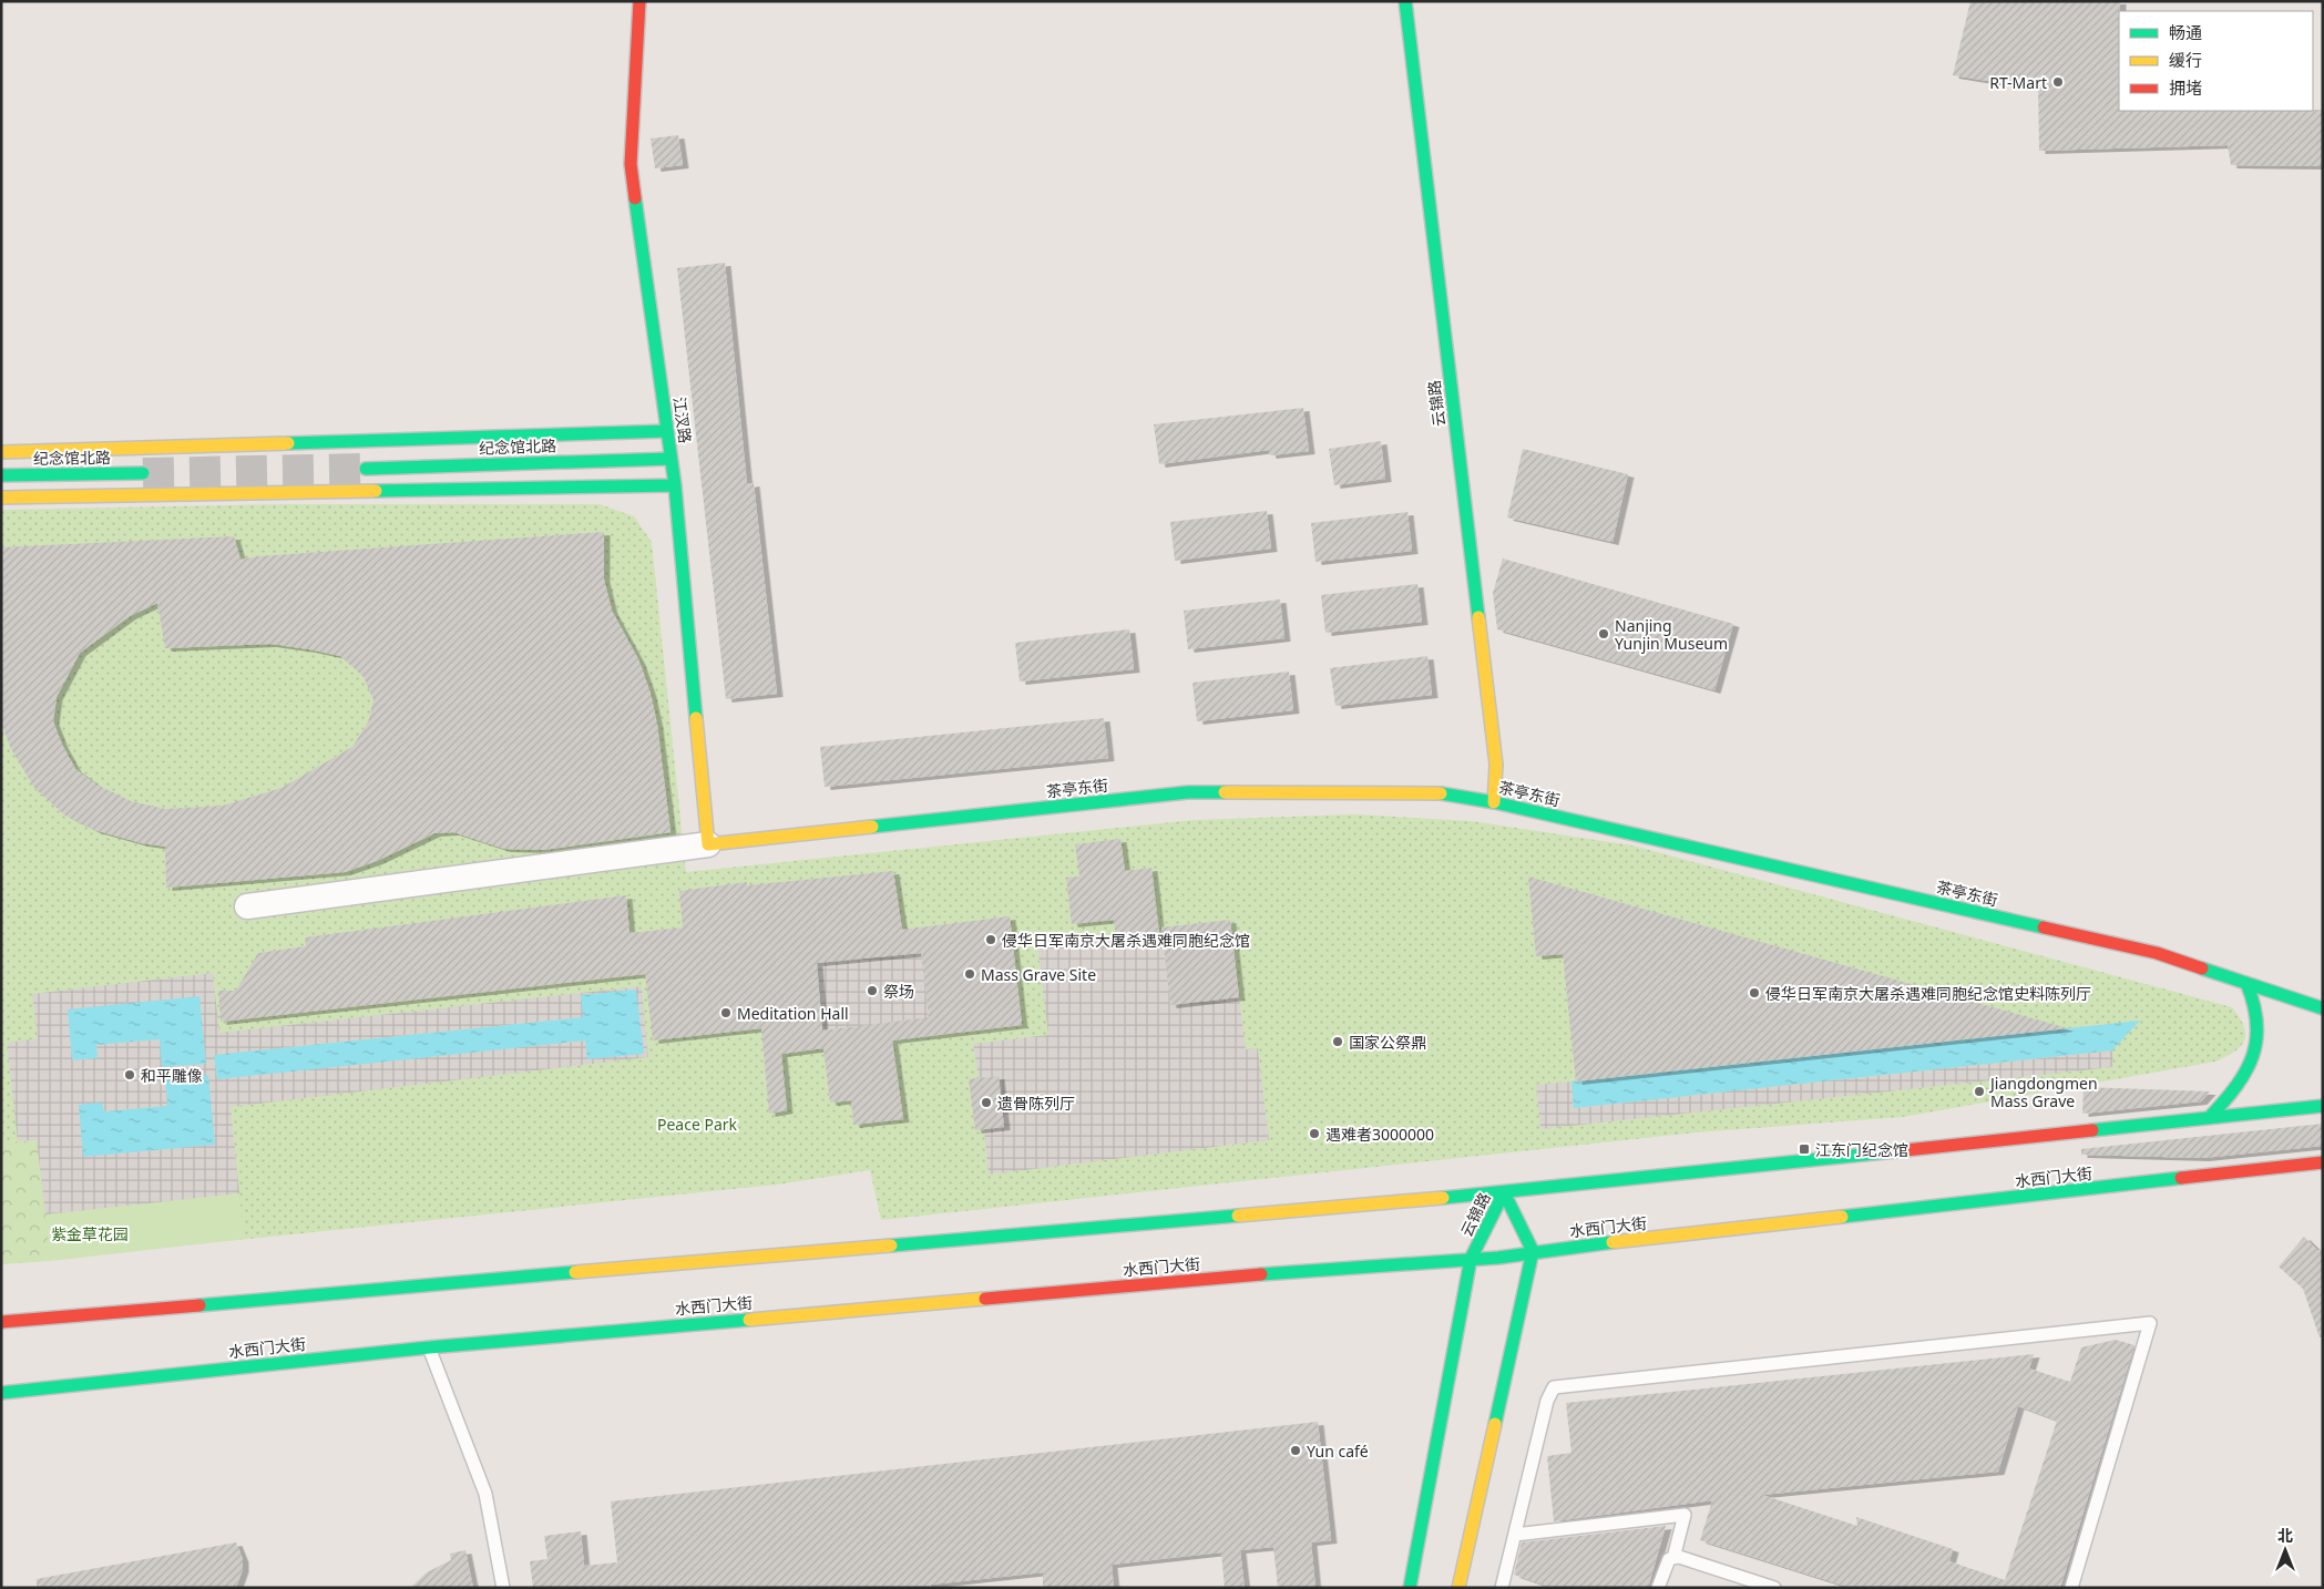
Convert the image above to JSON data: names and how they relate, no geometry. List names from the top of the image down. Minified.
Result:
{"streets":{"street":["云锦路","江汊路","纪念馆北路","茶亭东街","水西门大街"]},"crossings":[["云锦路","茶亭东街"],["云锦路","水西门大街"],["江汊路","纪念馆北路"],["江汊路","茶亭东街"]],"parks":["Peace Park","紫金草花园"],"places":{"other":["RT-Mart","Nanjing Yunjin Museum","侵华日军南京大屠杀遇难同胞纪念馆","Mass Grave Site","祭场","侵华日军南京大屠杀遇难同胞纪念馆史料陈列厅","Meditation Hall","国家公祭鼎","和平雕像","Jiangdongmen Mass Grave","遗骨陈列厅","遇难者3000000","Yun café"],"transit":["江东门纪念馆"]},"legend":["畅通","缓行","拥堵"],"north":"top"}
